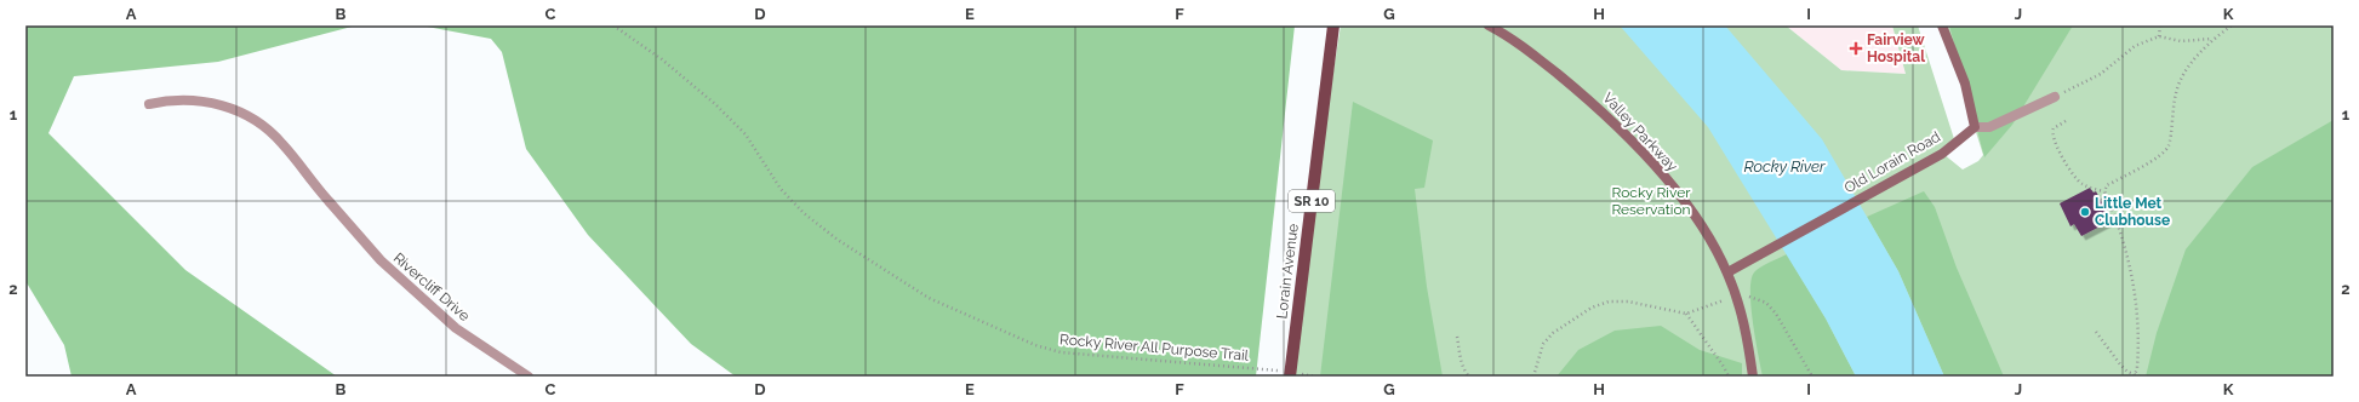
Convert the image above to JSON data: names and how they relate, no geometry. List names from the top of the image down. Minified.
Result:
{"streets":{"main road":["SR 10","Lorain Avenue"],"street":["Valley Parkway","Old Lorain Road","Rivercliff Drive"],"path":["Rocky River All Purpose Trail"]},"crossings":[["Valley Parkway","Old Lorain Road"],["Lorain Avenue","Rocky River All Purpose Trail"]],"water":["Rocky River"],"parks":["Rocky River Reservation"],"places":{"health":["Fairview Hospital"],"other":["Little Met Clubhouse"]},"grid":{"columns":["A","B","C","D","E","F","G","H","I","J","K"],"rows":["1","2"]}}
